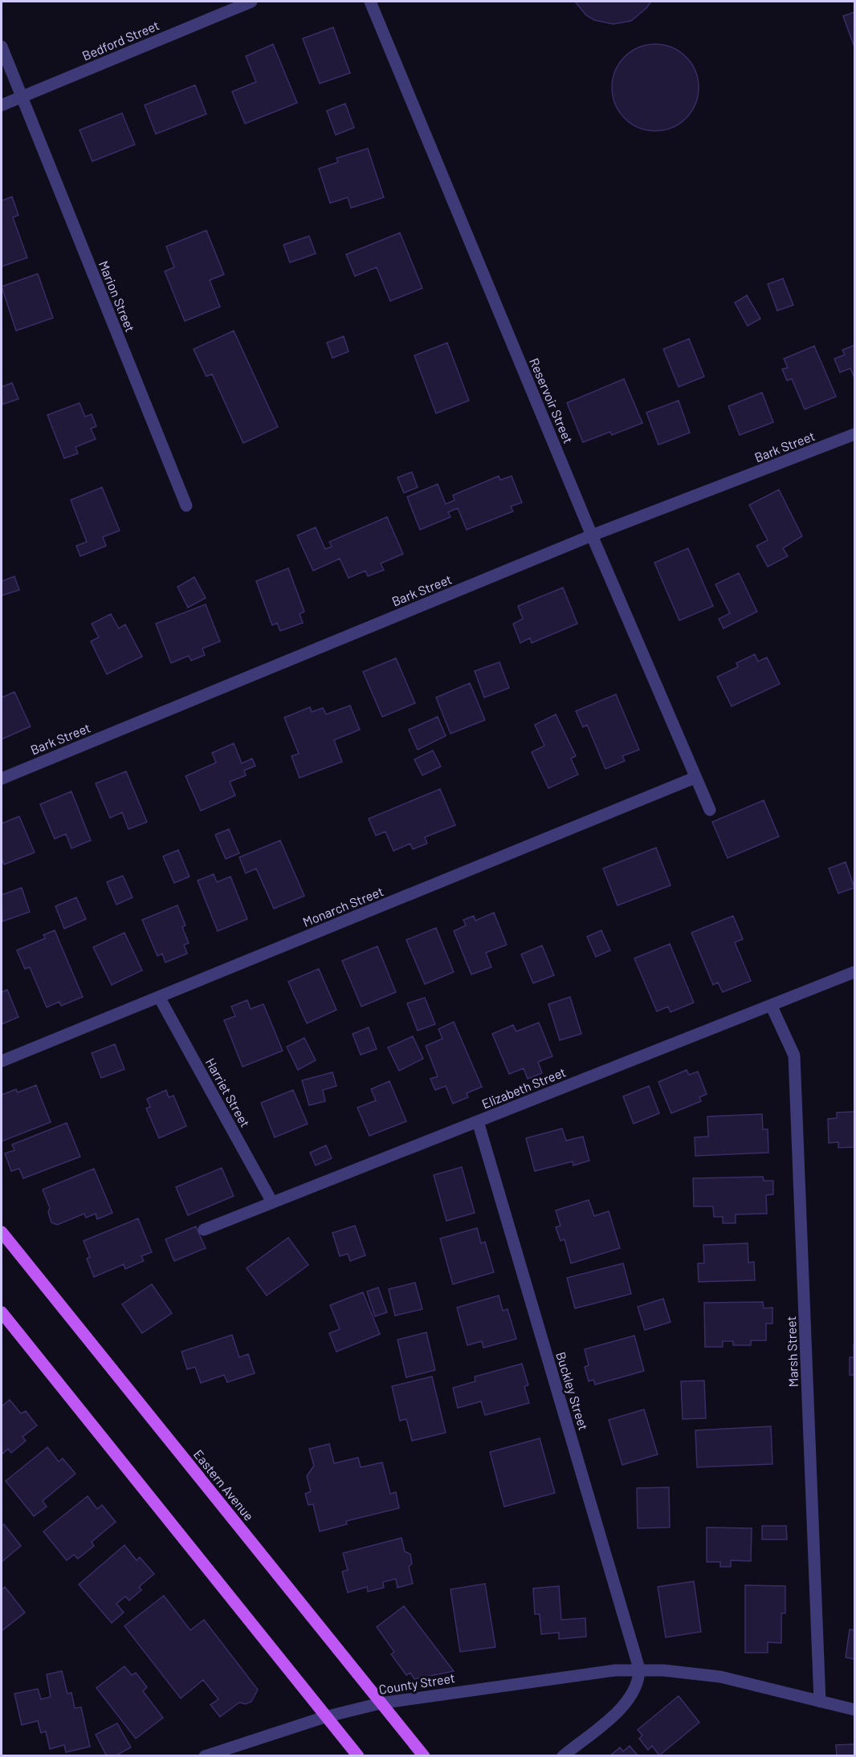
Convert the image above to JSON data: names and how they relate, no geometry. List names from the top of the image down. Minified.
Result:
{"streets":{"main road":["Eastern Avenue"],"street":["Bedford Street","Marion Street","Reservoir Street","Bark Street","Monarch Street","Elizabeth Street","Harriet Street","Marsh Street","Buckley Street","County Street"]},"crossings":[["Bedford Street","Marion Street"],["Reservoir Street","Bark Street"],["Reservoir Street","Monarch Street"],["Monarch Street","Harriet Street"],["Elizabeth Street","Harriet Street"],["Elizabeth Street","Marsh Street"],["Elizabeth Street","Buckley Street"],["Marsh Street","County Street"],["Buckley Street","County Street"],["Eastern Avenue","County Street"]]}
